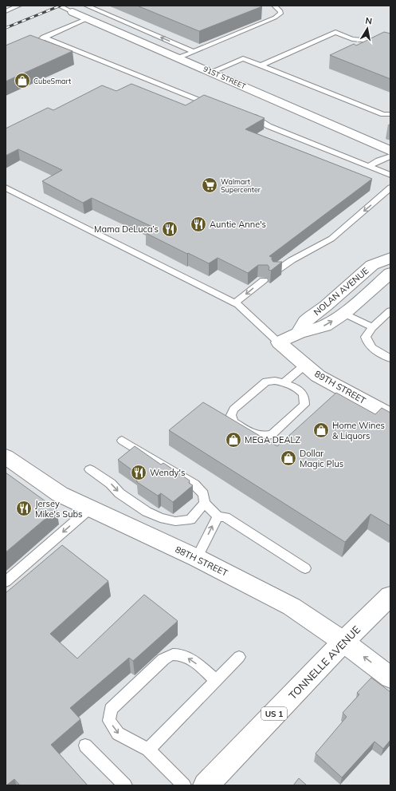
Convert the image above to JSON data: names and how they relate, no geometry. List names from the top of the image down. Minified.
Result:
{"streets":{"street":["91ST STREET","NOLAN AVENUE","89TH STREET","88TH STREET","TONNELLE AVENUE","US 1"]},"crossings":[["NOLAN AVENUE","89TH STREET"],["88TH STREET","TONNELLE AVENUE"]],"places":{"shop":["CubeSmart","Home Wines & Liquors","MEGA DEALZ","Dollar Magic Plus"],"supermarket":["Walmart Supercenter"],"restaurant":["Auntie Anne's","Mama DeLuca’s","Wendy's","Jersey Mike's Subs"]},"north":"top"}
